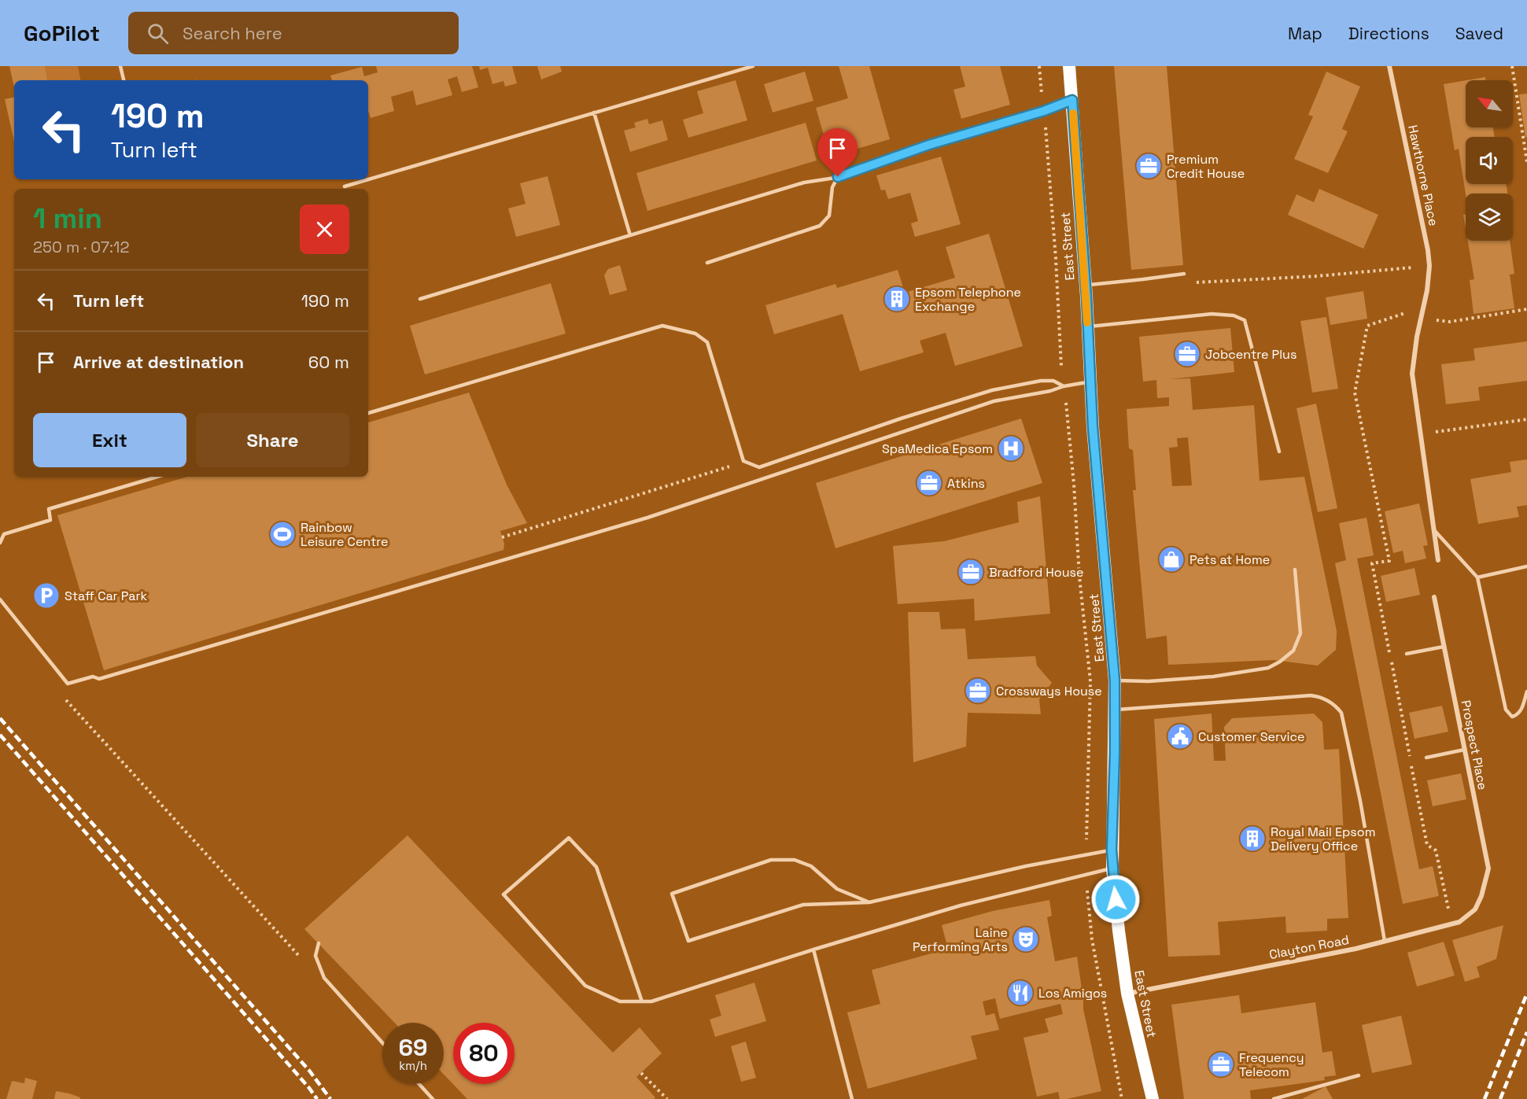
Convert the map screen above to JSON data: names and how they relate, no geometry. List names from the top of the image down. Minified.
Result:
{"streets":{"highway":["East Street"],"street":["Hawthorne Place","Prospect Place","Clayton Road"]},"crossings":[["East Street","Clayton Road"],["Prospect Place","Clayton Road"]],"places":{"office":["Premium Credit House","Jobcentre Plus","Atkins","Bradford House","Crossways House","Frequency Telecom"],"building":["Epsom Telephone Exchange","Royal Mail Epsom Delivery Office"],"hospital":["SpaMedica Epsom"],"sports":["Rainbow Leisure Centre"],"shop":["Pets at Home"],"parking":["Staff Car Park"],"public building":["Customer Service"],"theatre":["Laine Performing Arts"],"restaurant":["Los Amigos"]},"north":"top left","page":{"header":"GoPilot","search":"Search here","nav":["Map","Directions","Saved"],"turn":["190 m","Turn left"],"heading":["1 min","250 m · 07:12"],"list":[{"name":"Turn left","value":"190 m"},{"name":"Arrive at destination","value":"60 m"}],"buttons":["Exit","Share"],"speed":"69 km/h","limit":"80"}}
